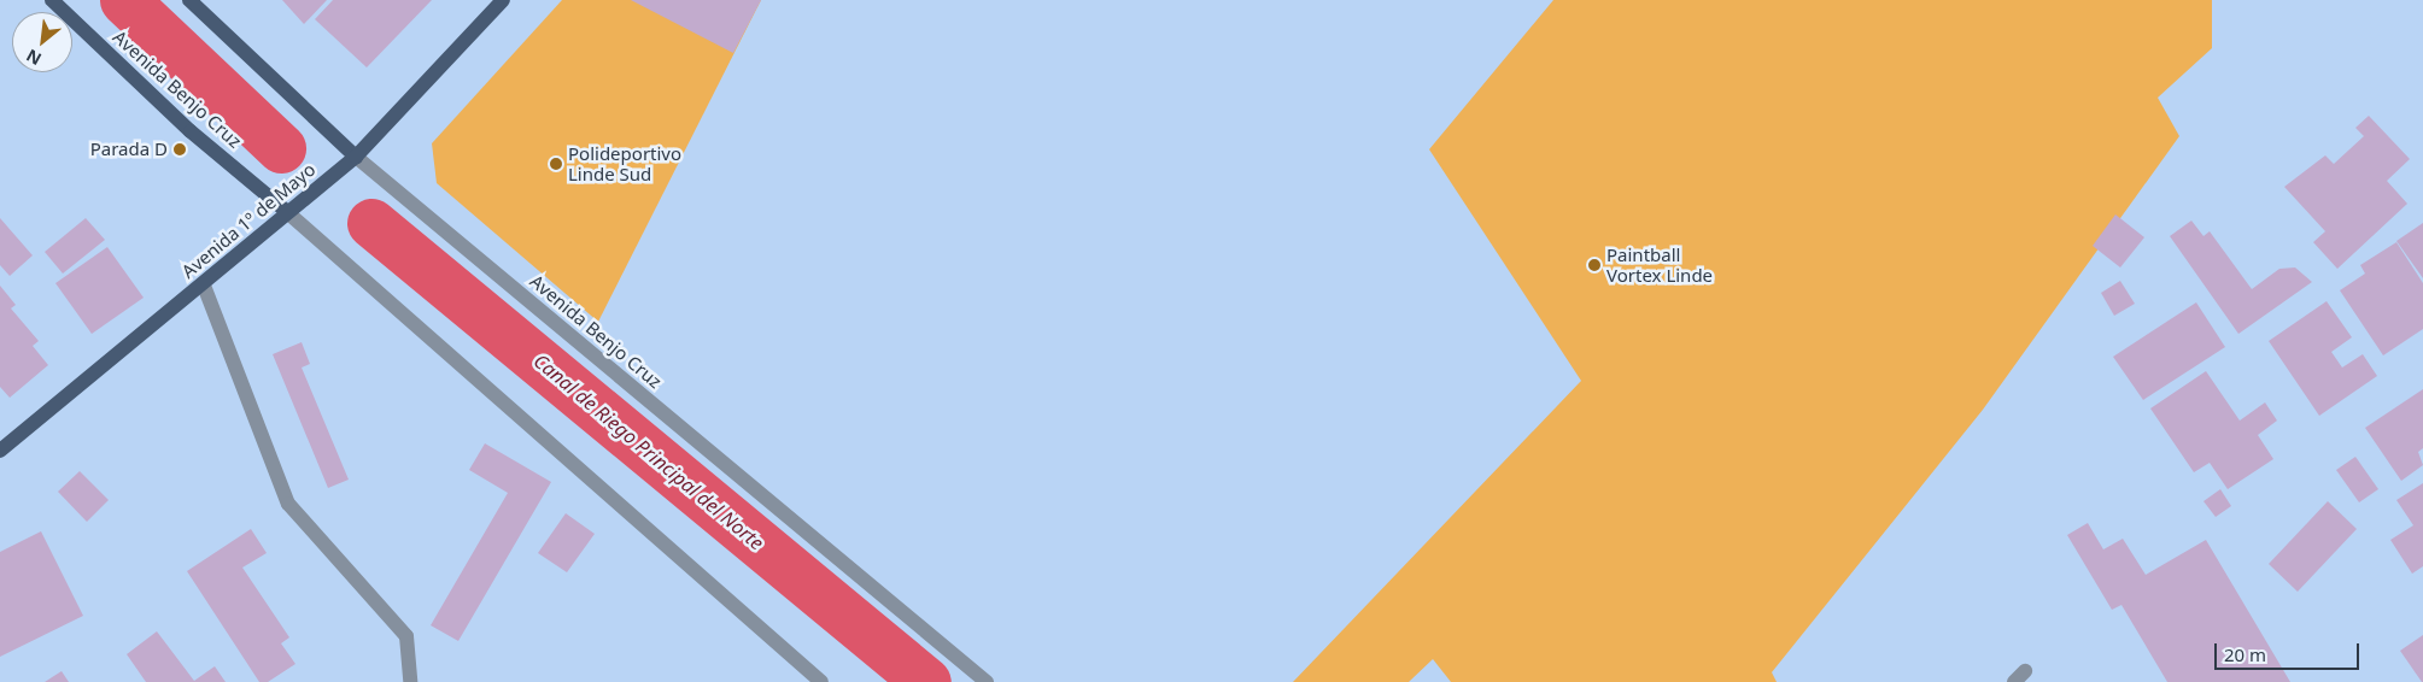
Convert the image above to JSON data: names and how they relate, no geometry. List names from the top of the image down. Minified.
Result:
{"streets":{"main road":["Avenida Benjo Cruz","Avenida 1º de Mayo"]},"crossings":[["Avenida Benjo Cruz","Avenida 1º de Mayo"]],"water":["Canal de Riego Principal del Norte"],"places":["Parada D","Polideportivo Linde Sud","Paintball Vortex Linde"],"scale_bar":"20 m","north":"bottom left"}
